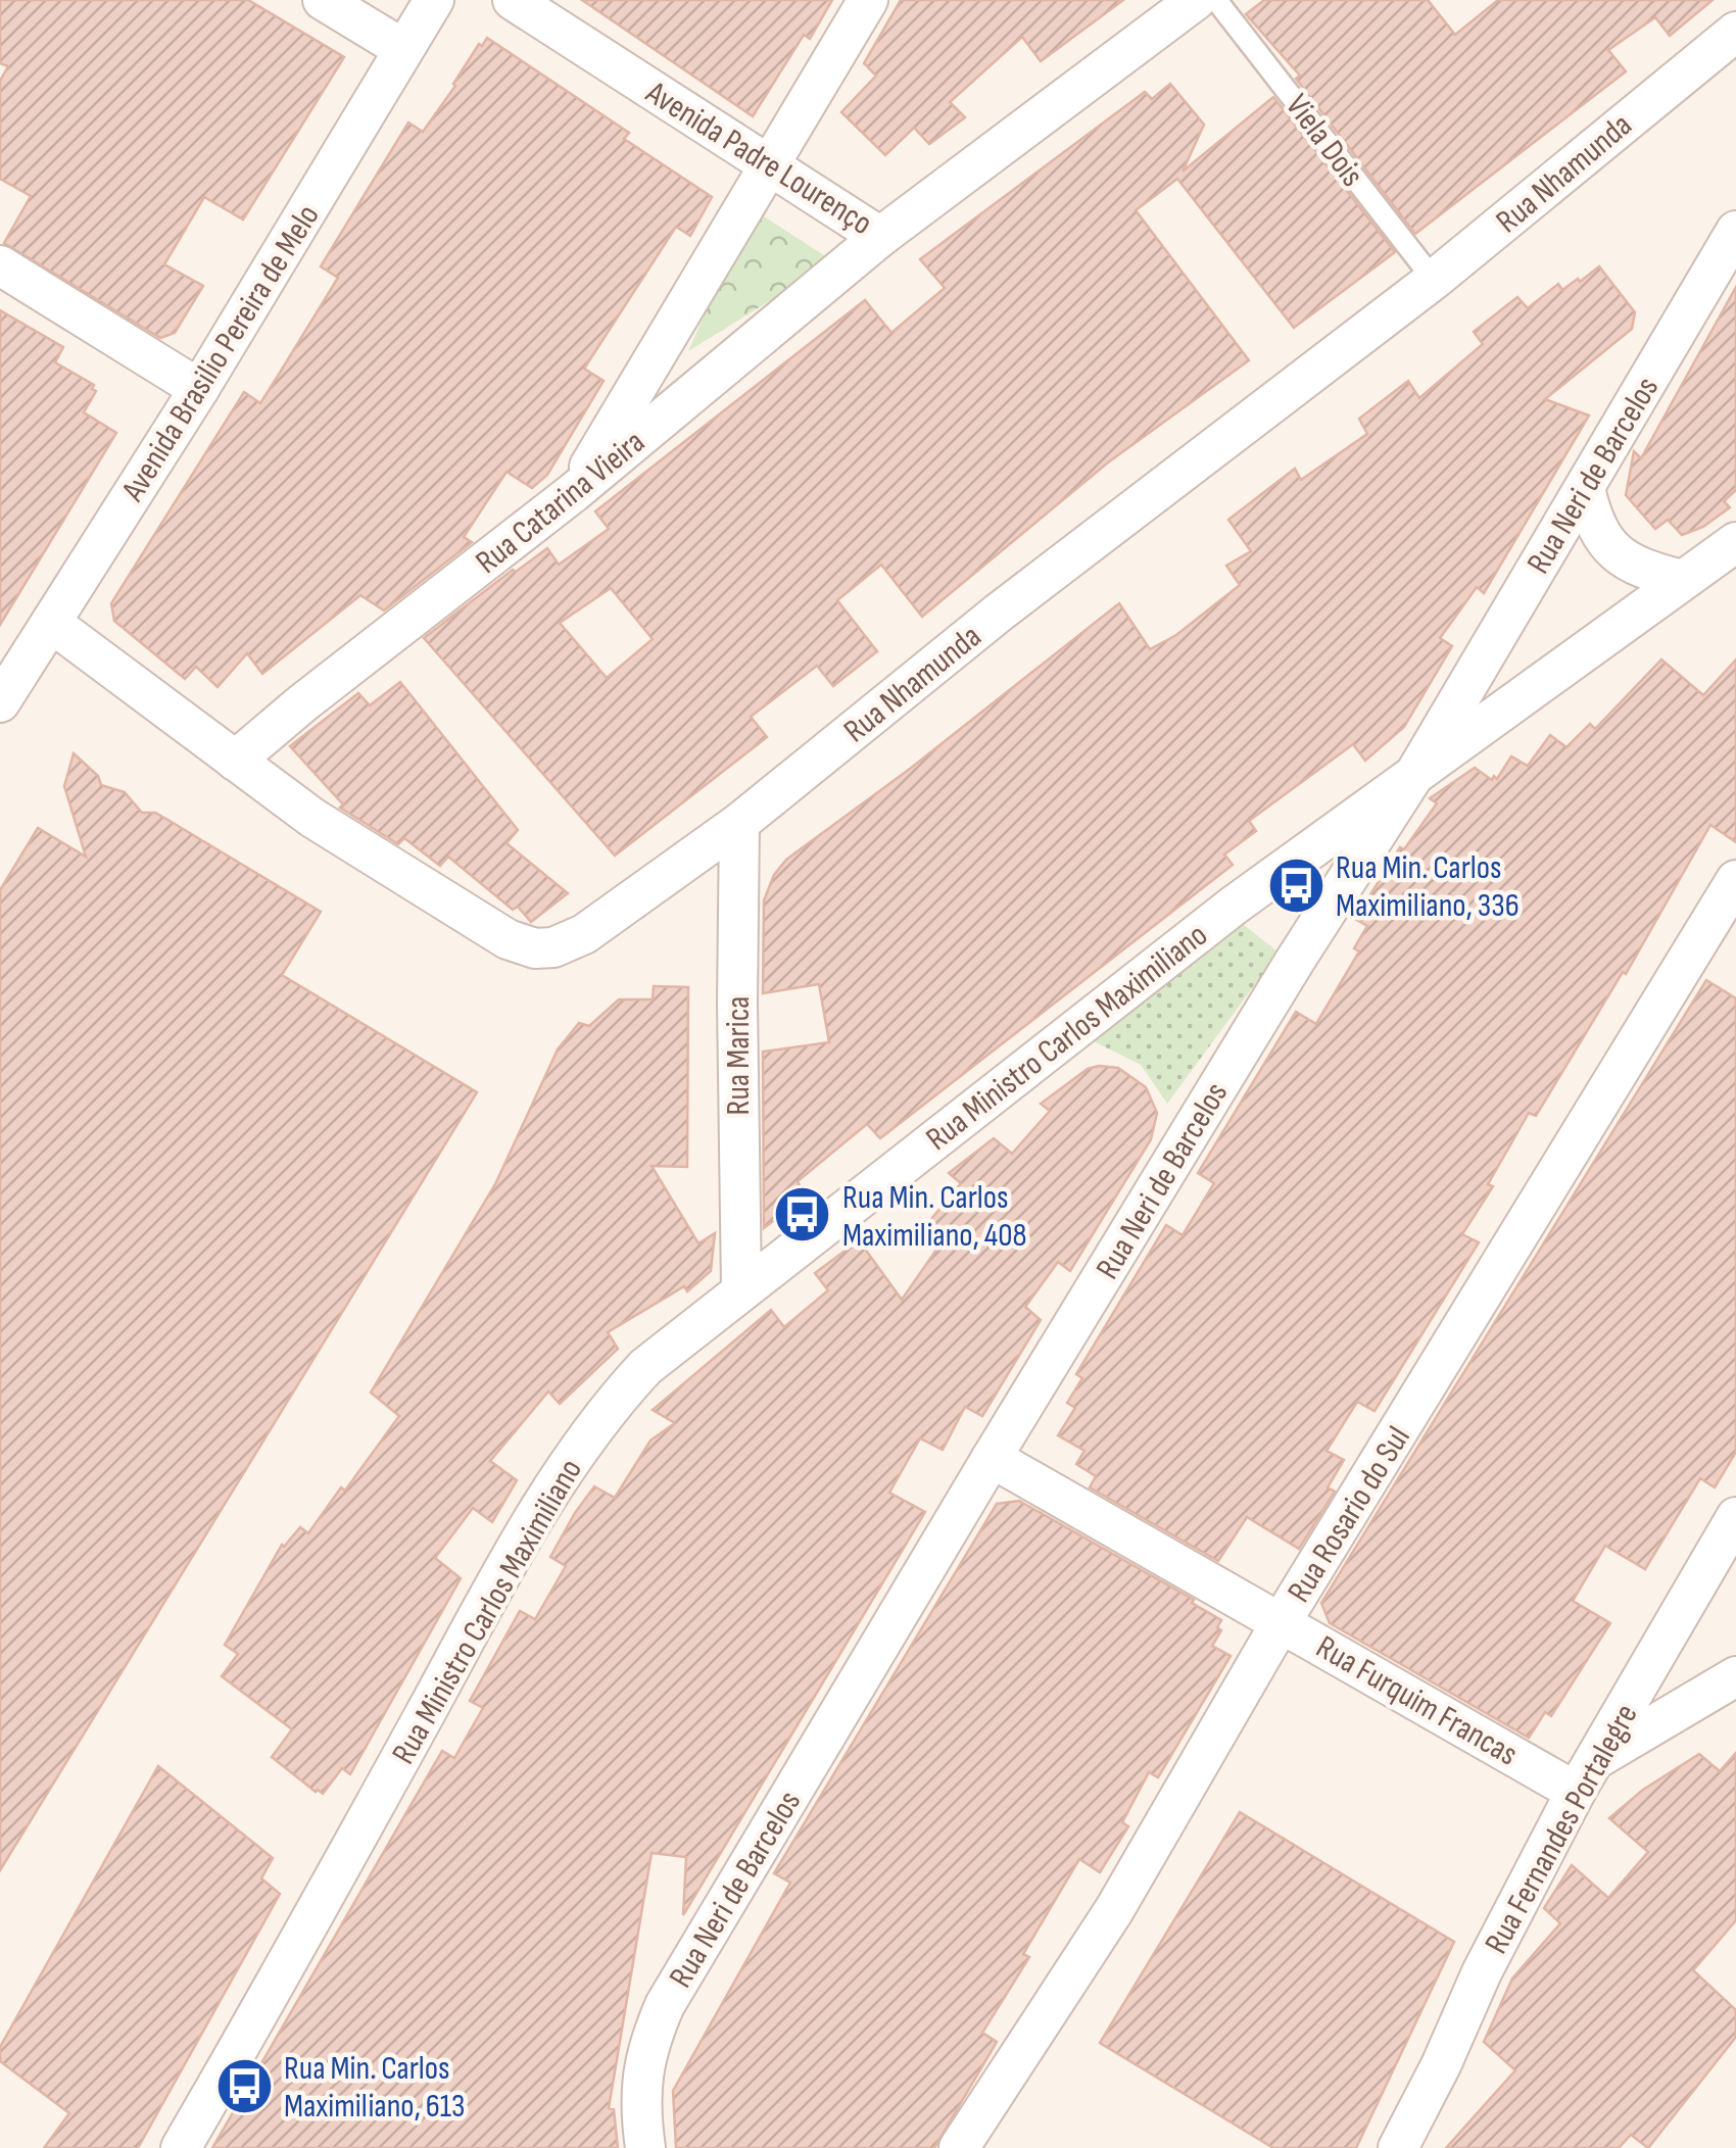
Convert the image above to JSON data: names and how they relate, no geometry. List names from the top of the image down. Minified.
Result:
{"streets":{"street":["Avenida Padre Lourenço","Rua Nhamunda","Avenida Brasilio Pereira de Melo","Rua Neri de Barcelos","Rua Catarina Vieira","Rua Ministro Carlos Maximiliano","Rua Marica","Rua Rosario do Sul","Rua Furquim Francas","Rua Fernandes Portalegre"],"lane":["Viela Dois"]},"crossings":[["Viela Dois","Rua Nhamunda"],["Avenida Padre Lourenço","Rua Catarina Vieira"],["Rua Nhamunda","Avenida Brasilio Pereira de Melo"],["Rua Nhamunda","Rua Catarina Vieira"],["Rua Nhamunda","Rua Marica"],["Rua Neri de Barcelos","Rua Ministro Carlos Maximiliano"],["Rua Neri de Barcelos","Rua Furquim Francas"],["Rua Ministro Carlos Maximiliano","Rua Marica"],["Rua Rosario do Sul","Rua Furquim Francas"],["Rua Furquim Francas","Rua Fernandes Portalegre"]],"places":{"bus stop":["Rua Min. Carlos Maximiliano, 336","Rua Min. Carlos Maximiliano, 408","Rua Min. Carlos Maximiliano, 613"]}}
